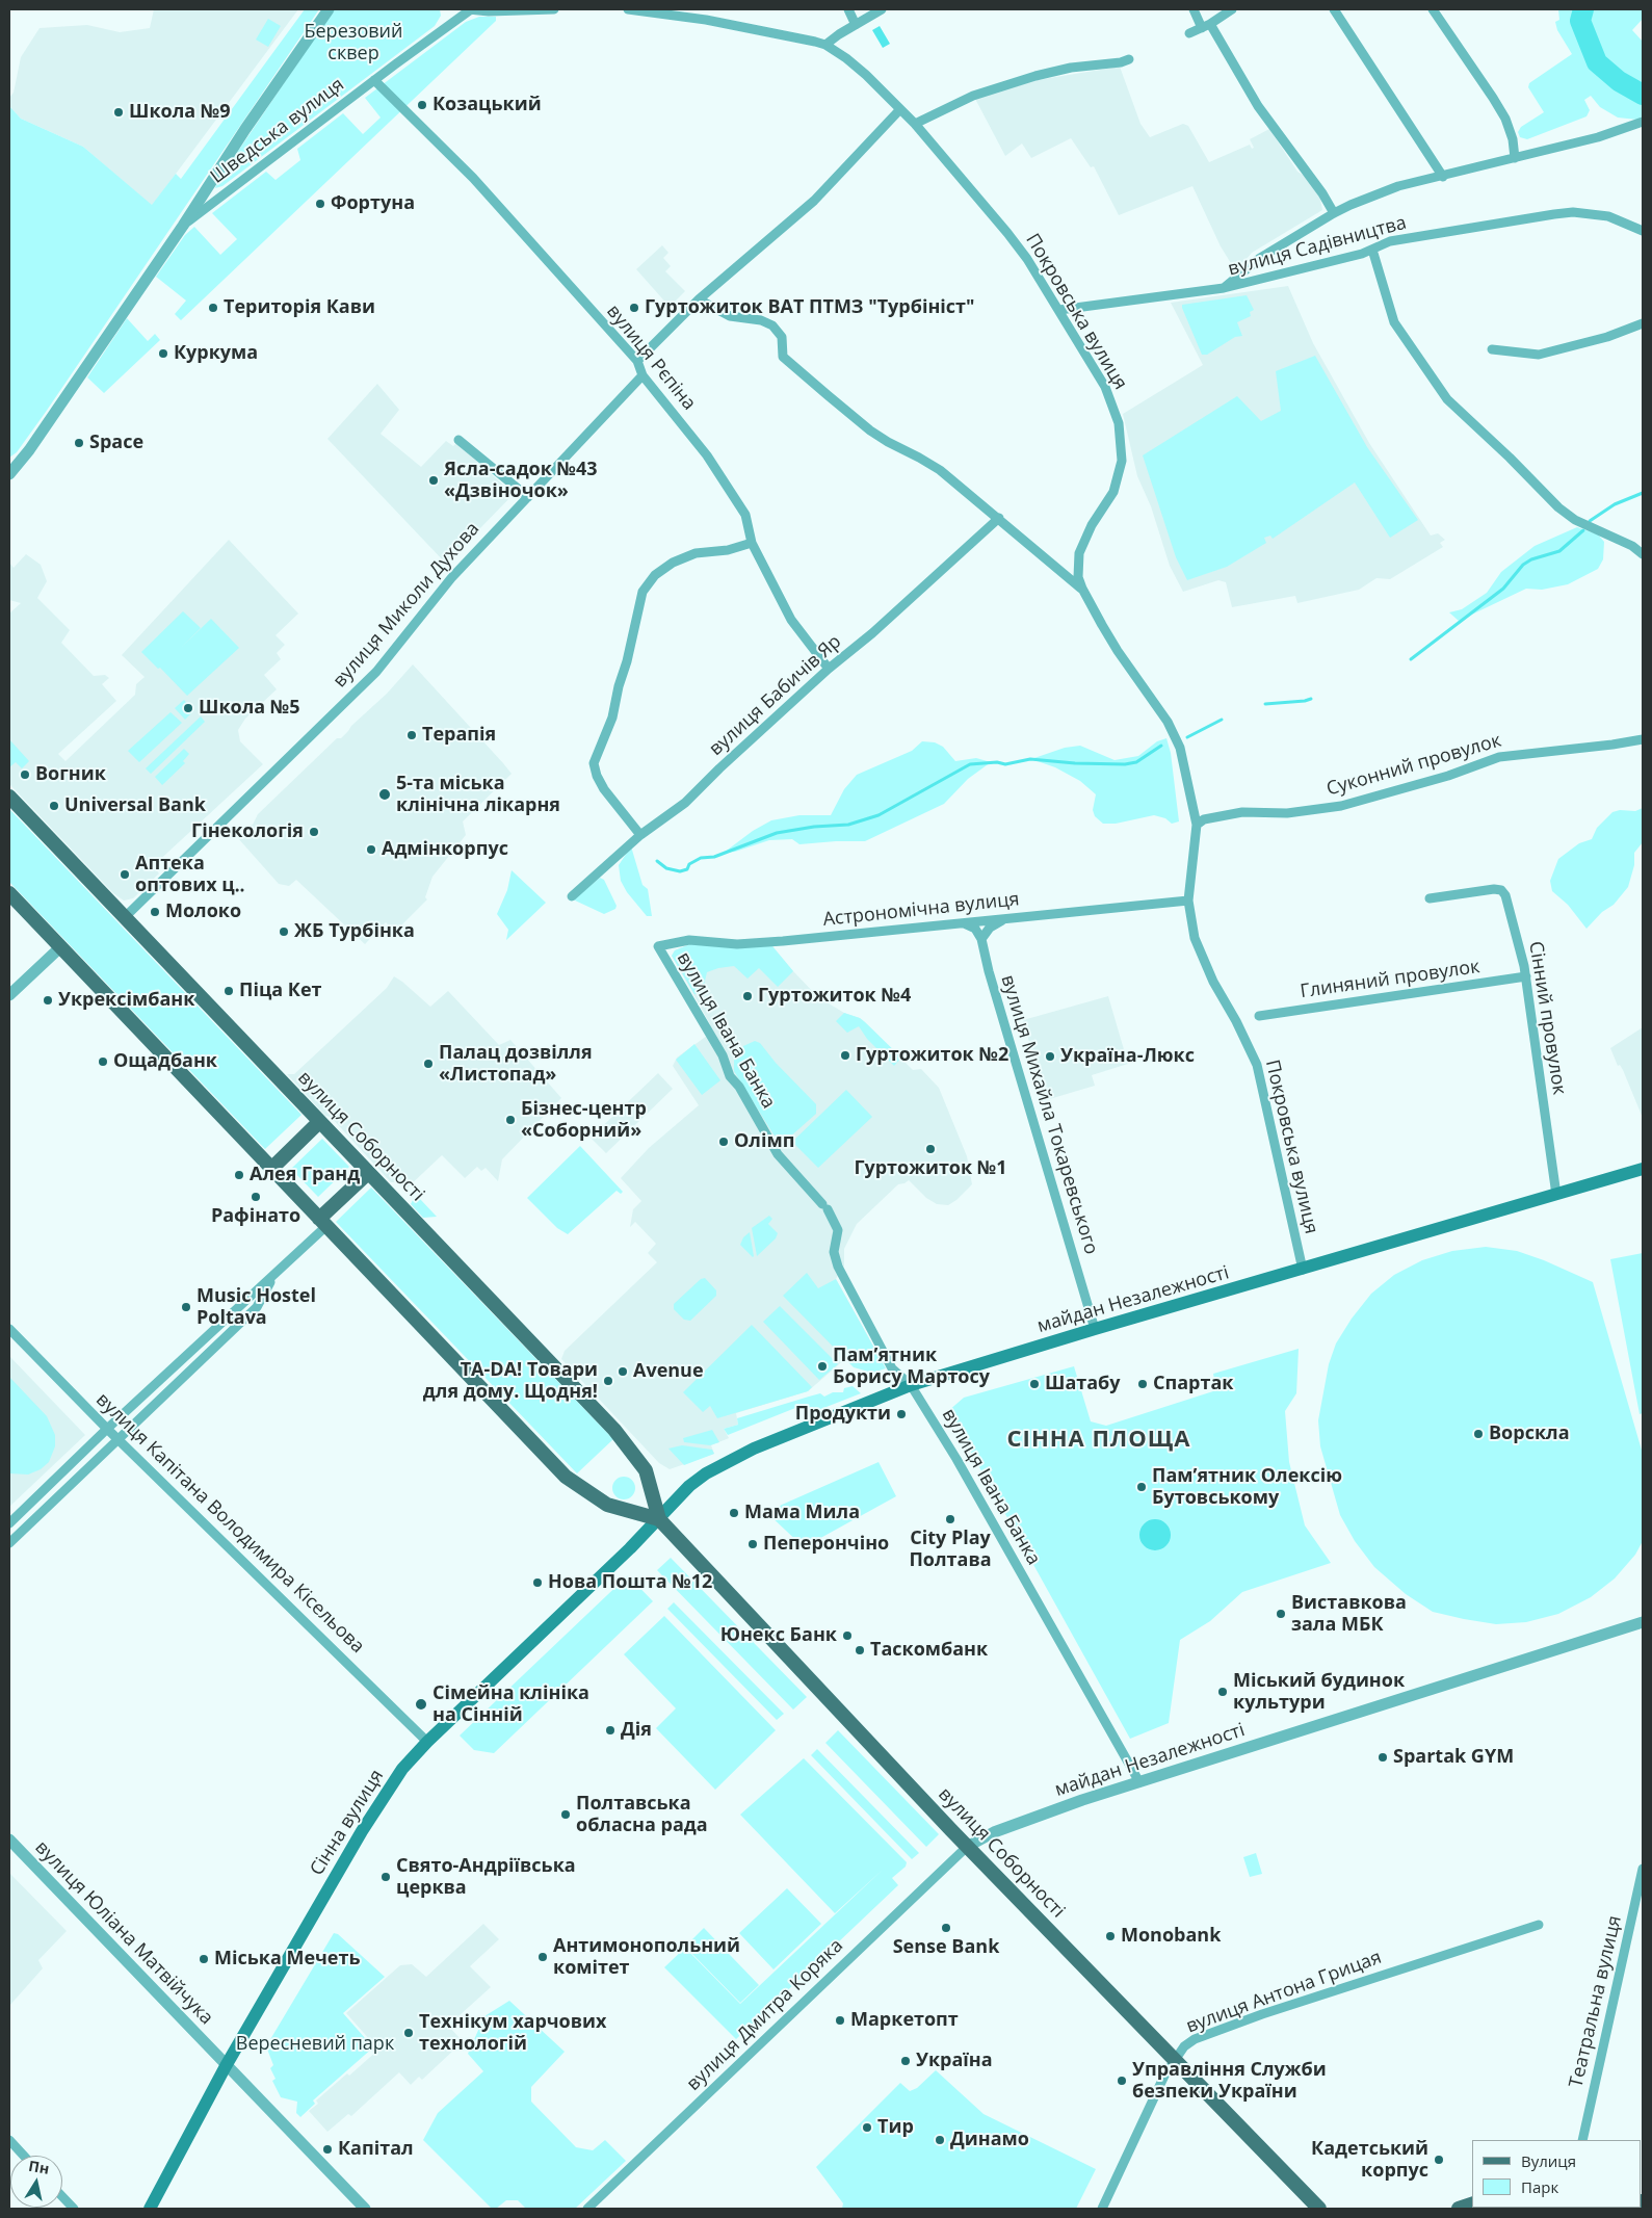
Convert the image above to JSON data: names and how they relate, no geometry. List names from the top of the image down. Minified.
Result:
{"streets":{"main road":["вулиця Соборності","майдан Незалежності","Сінна вулиця"],"street":["Шведська вулиця","вулиця Садівництва","Покровська вулиця","вулиця Рєпіна","вулиця Миколи Духова","вулиця Бабичів Яр","Суконний провулок","Астрономічна вулиця","Глиняний провулок","Сінний провулок","вулиця Івана Банка","вулиця Михайла Токаревського","вулиця Капітана Володимира Кісельова","вулиця Юліана Матвійчука","вулиця Антона Грицая","Театральна вулиця","вулиця Дмитра Коряка"]},"crossings":[["Шведська вулиця","вулиця Рєпіна"],["вулиця Садівництва","Покровська вулиця"],["Покровська вулиця","Суконний провулок"],["Покровська вулиця","Астрономічна вулиця"],["Покровська вулиця","майдан Незалежності"],["вулиця Рєпіна","вулиця Миколи Духова"],["вулиця Рєпіна","вулиця Бабичів Яр"],["вулиця Миколи Духова","вулиця Соборності"],["Астрономічна вулиця","вулиця Івана Банка"],["Глиняний провулок","Сінний провулок"],["Сінний провулок","майдан Незалежності"],["вулиця Івана Банка","майдан Незалежності"],["вулиця Михайла Токаревського","майдан Незалежності"],["вулиця Соборності","майдан Незалежності"],["вулиця Соборності","Сінна вулиця"],["вулиця Соборності","вулиця Антона Грицая"],["вулиця Соборності","вулиця Дмитра Коряка"],["майдан Незалежності","Сінна вулиця"],["майдан Незалежності","вулиця Дмитра Коряка"],["вулиця Капітана Володимира Кісельова","Сінна вулиця"],["Сінна вулиця","вулиця Юліана Матвійчука"]],"districts":["СІННА ПЛОЩА"],"parks":["Березовий сквер","Вересневий парк"],"places":["Козацький","Школа №9","Фортуна","Територія Кави","Гуртожиток ВАТ ПТМЗ \"Турбініст\"","Куркума","Space","Ясла-садок №43 «Дзвіночок»","Школа №5","Терапія","Вогник","5-та міська клінічна лікарня","Universal Bank","Гінекологія","Адмінкорпус","Аптека оптових ц‥","Молоко","ЖБ Турбінка","Піца Кет","Гуртожиток №4","Укрексімбанк","Гуртожиток №2","Україна-Люкс","Ощадбанк","Палац дозвілля «Листопад»","Бізнес-центр «Соборний»","Олімп","Гуртожиток №1","Алея Гранд","Рафінато","Music Hostel Poltava","Пам’ятник Борису Мартосу","Avenue","TA-DA! Товари для дому. Щодня!","Шатабу","Спартак","Продукти","Ворскла","Пам’ятник Олексію Бутовському","Мама Мила","City Play Полтава","Пеперончіно","Нова Пошта №12","Виставкова зала МБК","Юнекс Банк","Таскомбанк","Міський будинок культури","Сімейна клініка на Сінній","Дія","Spartak GYM","Полтавська обласна рада","Свято-Андріївська церква","Sense Bank","Monobank","Антимонопольний комітет","Міська Мечеть","Маркетопт","Технікум харчових технологій","Україна","Управління Служби безпеки України","Тир","Динамо","Капітал","Кадетський корпус"],"legend":["Вулиця","Парк"],"north":"top"}
